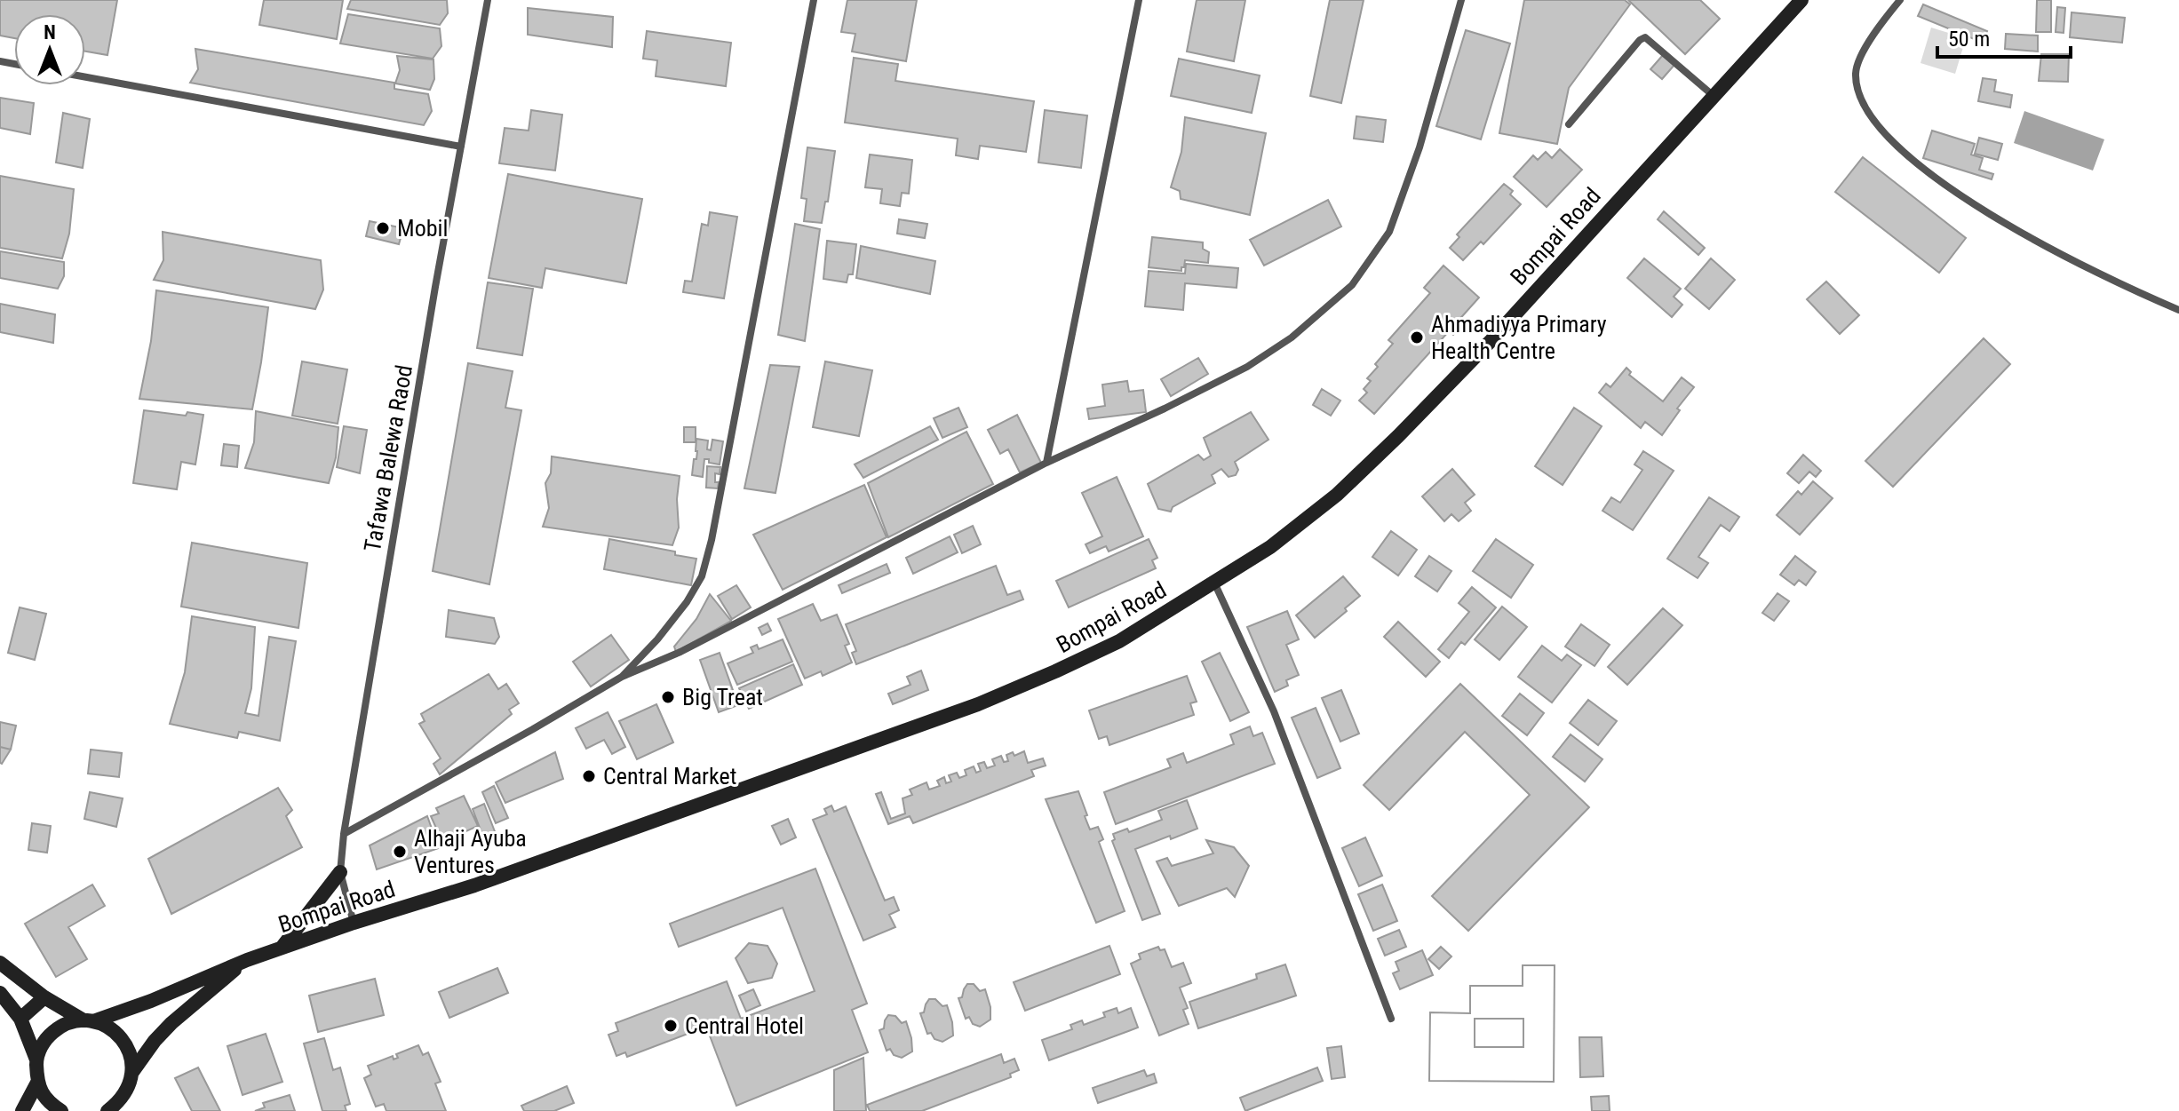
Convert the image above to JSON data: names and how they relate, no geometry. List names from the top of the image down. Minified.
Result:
{"streets":{"main road":["Bompai Road"],"lane":["Tafawa Balewa Raod"]},"crossings":[["Bompai Road","Tafawa Balewa Raod"]],"places":["Mobil","Ahmadiyya Primary Health Centre","Big Treat","Central Market","Alhaji Ayuba Ventures","Central Hotel"],"scale_bar":"50 m","north":"top"}
